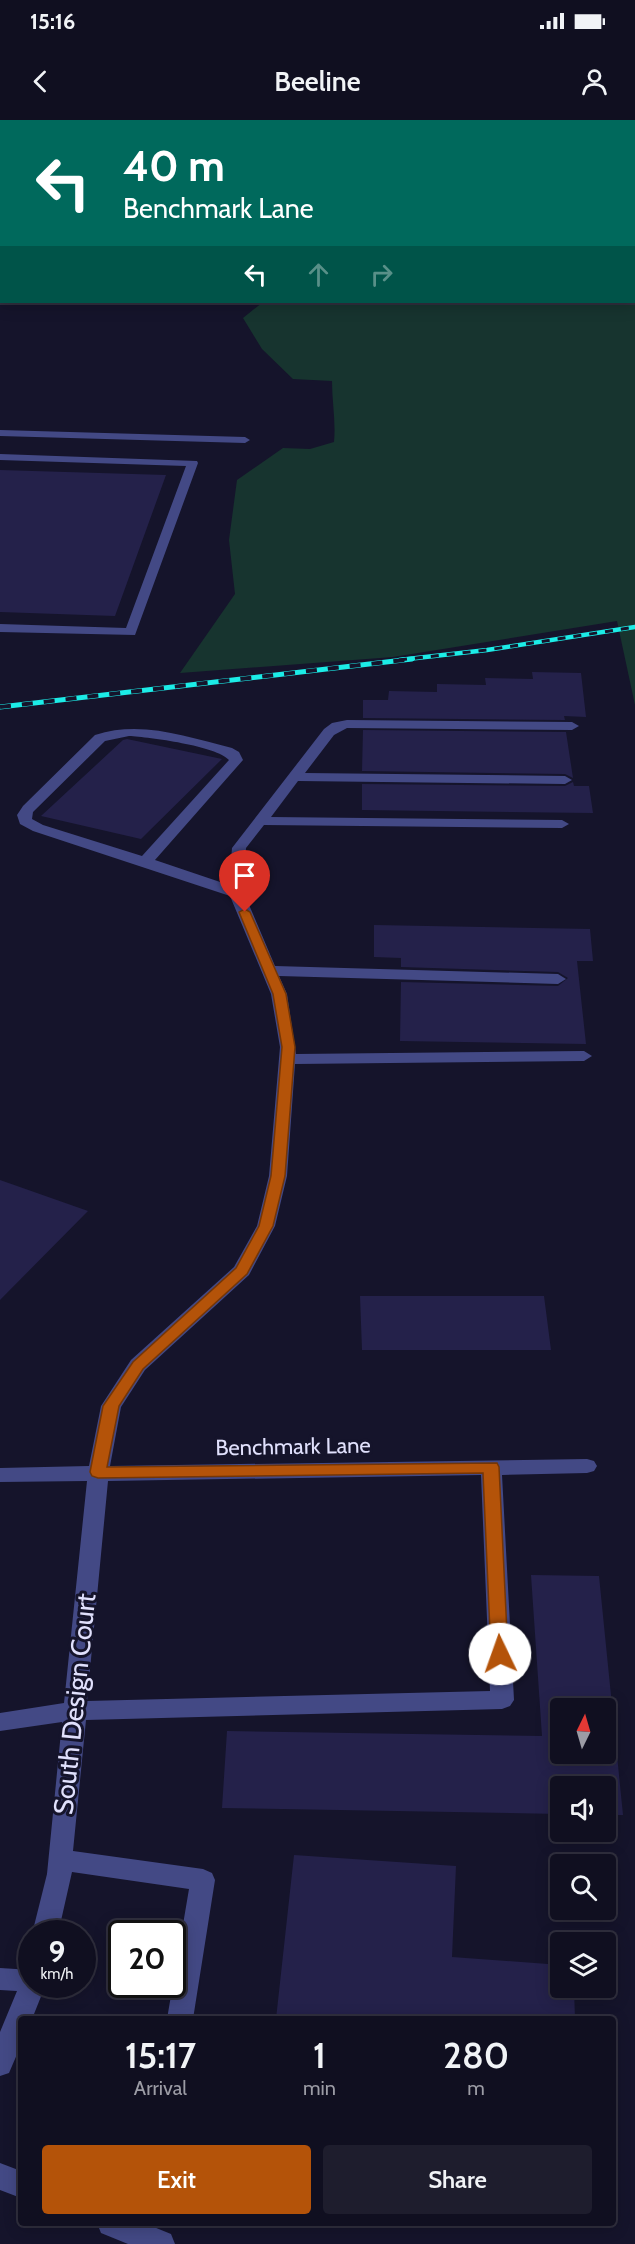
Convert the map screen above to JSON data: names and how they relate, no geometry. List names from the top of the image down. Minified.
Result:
{"streets":{"street":["Benchmark Lane","South Design Court"]},"crossings":[["Benchmark Lane","South Design Court"]],"north":"top","page":{"status":"15:16","header":"Beeline","turn":["40 m","Benchmark Lane"],"speed":"9 km/h","limit":"20","eta":["15:17","Arrival","1","min","280","m"],"buttons":["Exit","Share"]}}
